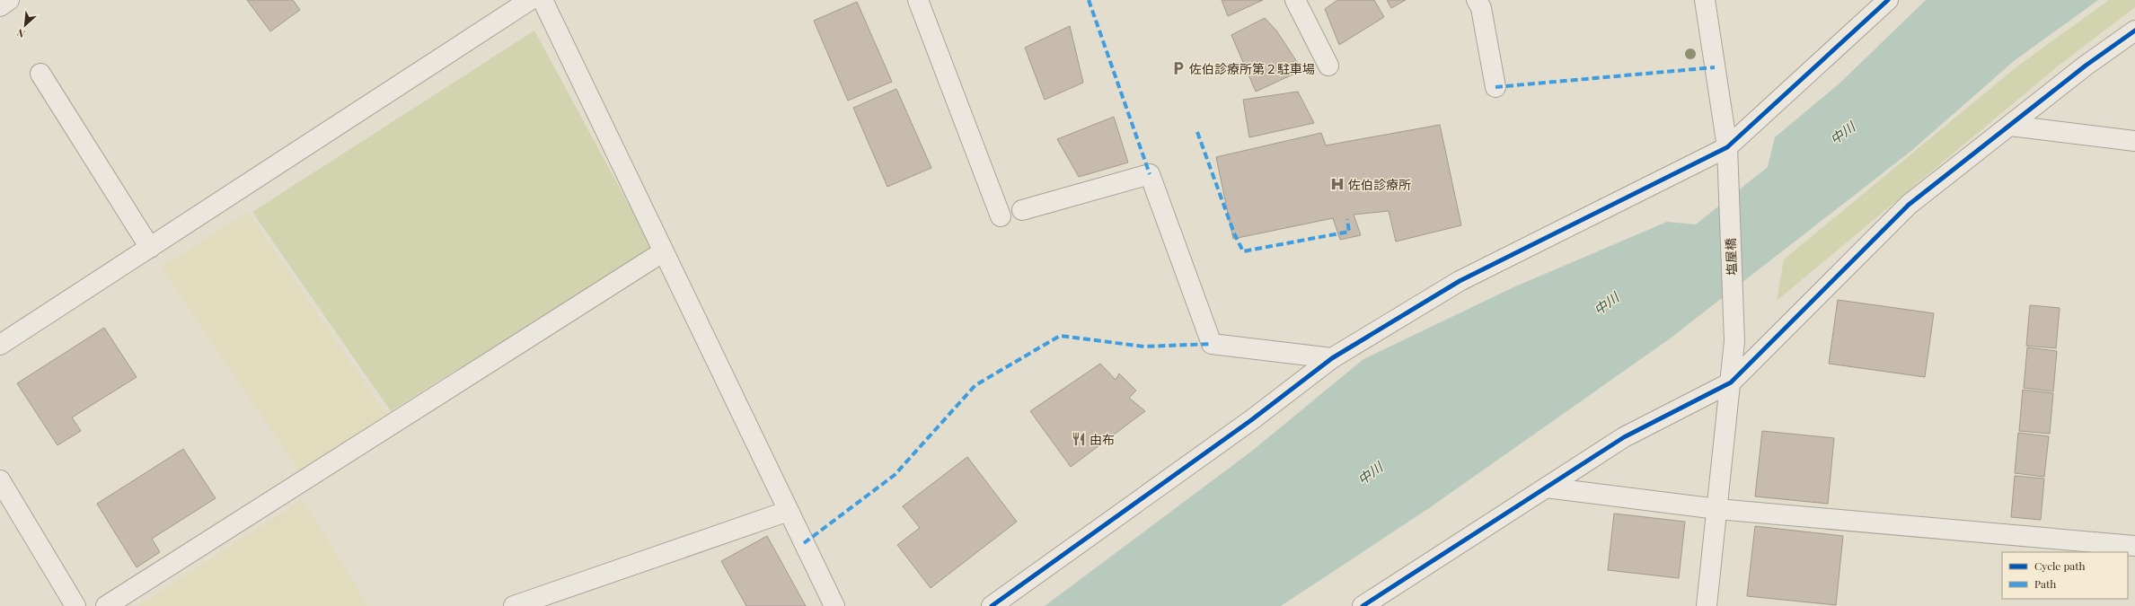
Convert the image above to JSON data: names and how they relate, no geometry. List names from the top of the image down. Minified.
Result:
{"streets":{"street":["塩屋橋"]},"water":["中川"],"places":{"parking":["佐伯診療所第２駐車場"],"hospital":["佐伯診療所"],"restaurant":["由布"]},"legend":["Cycle path","Path"],"north":"bottom left"}
